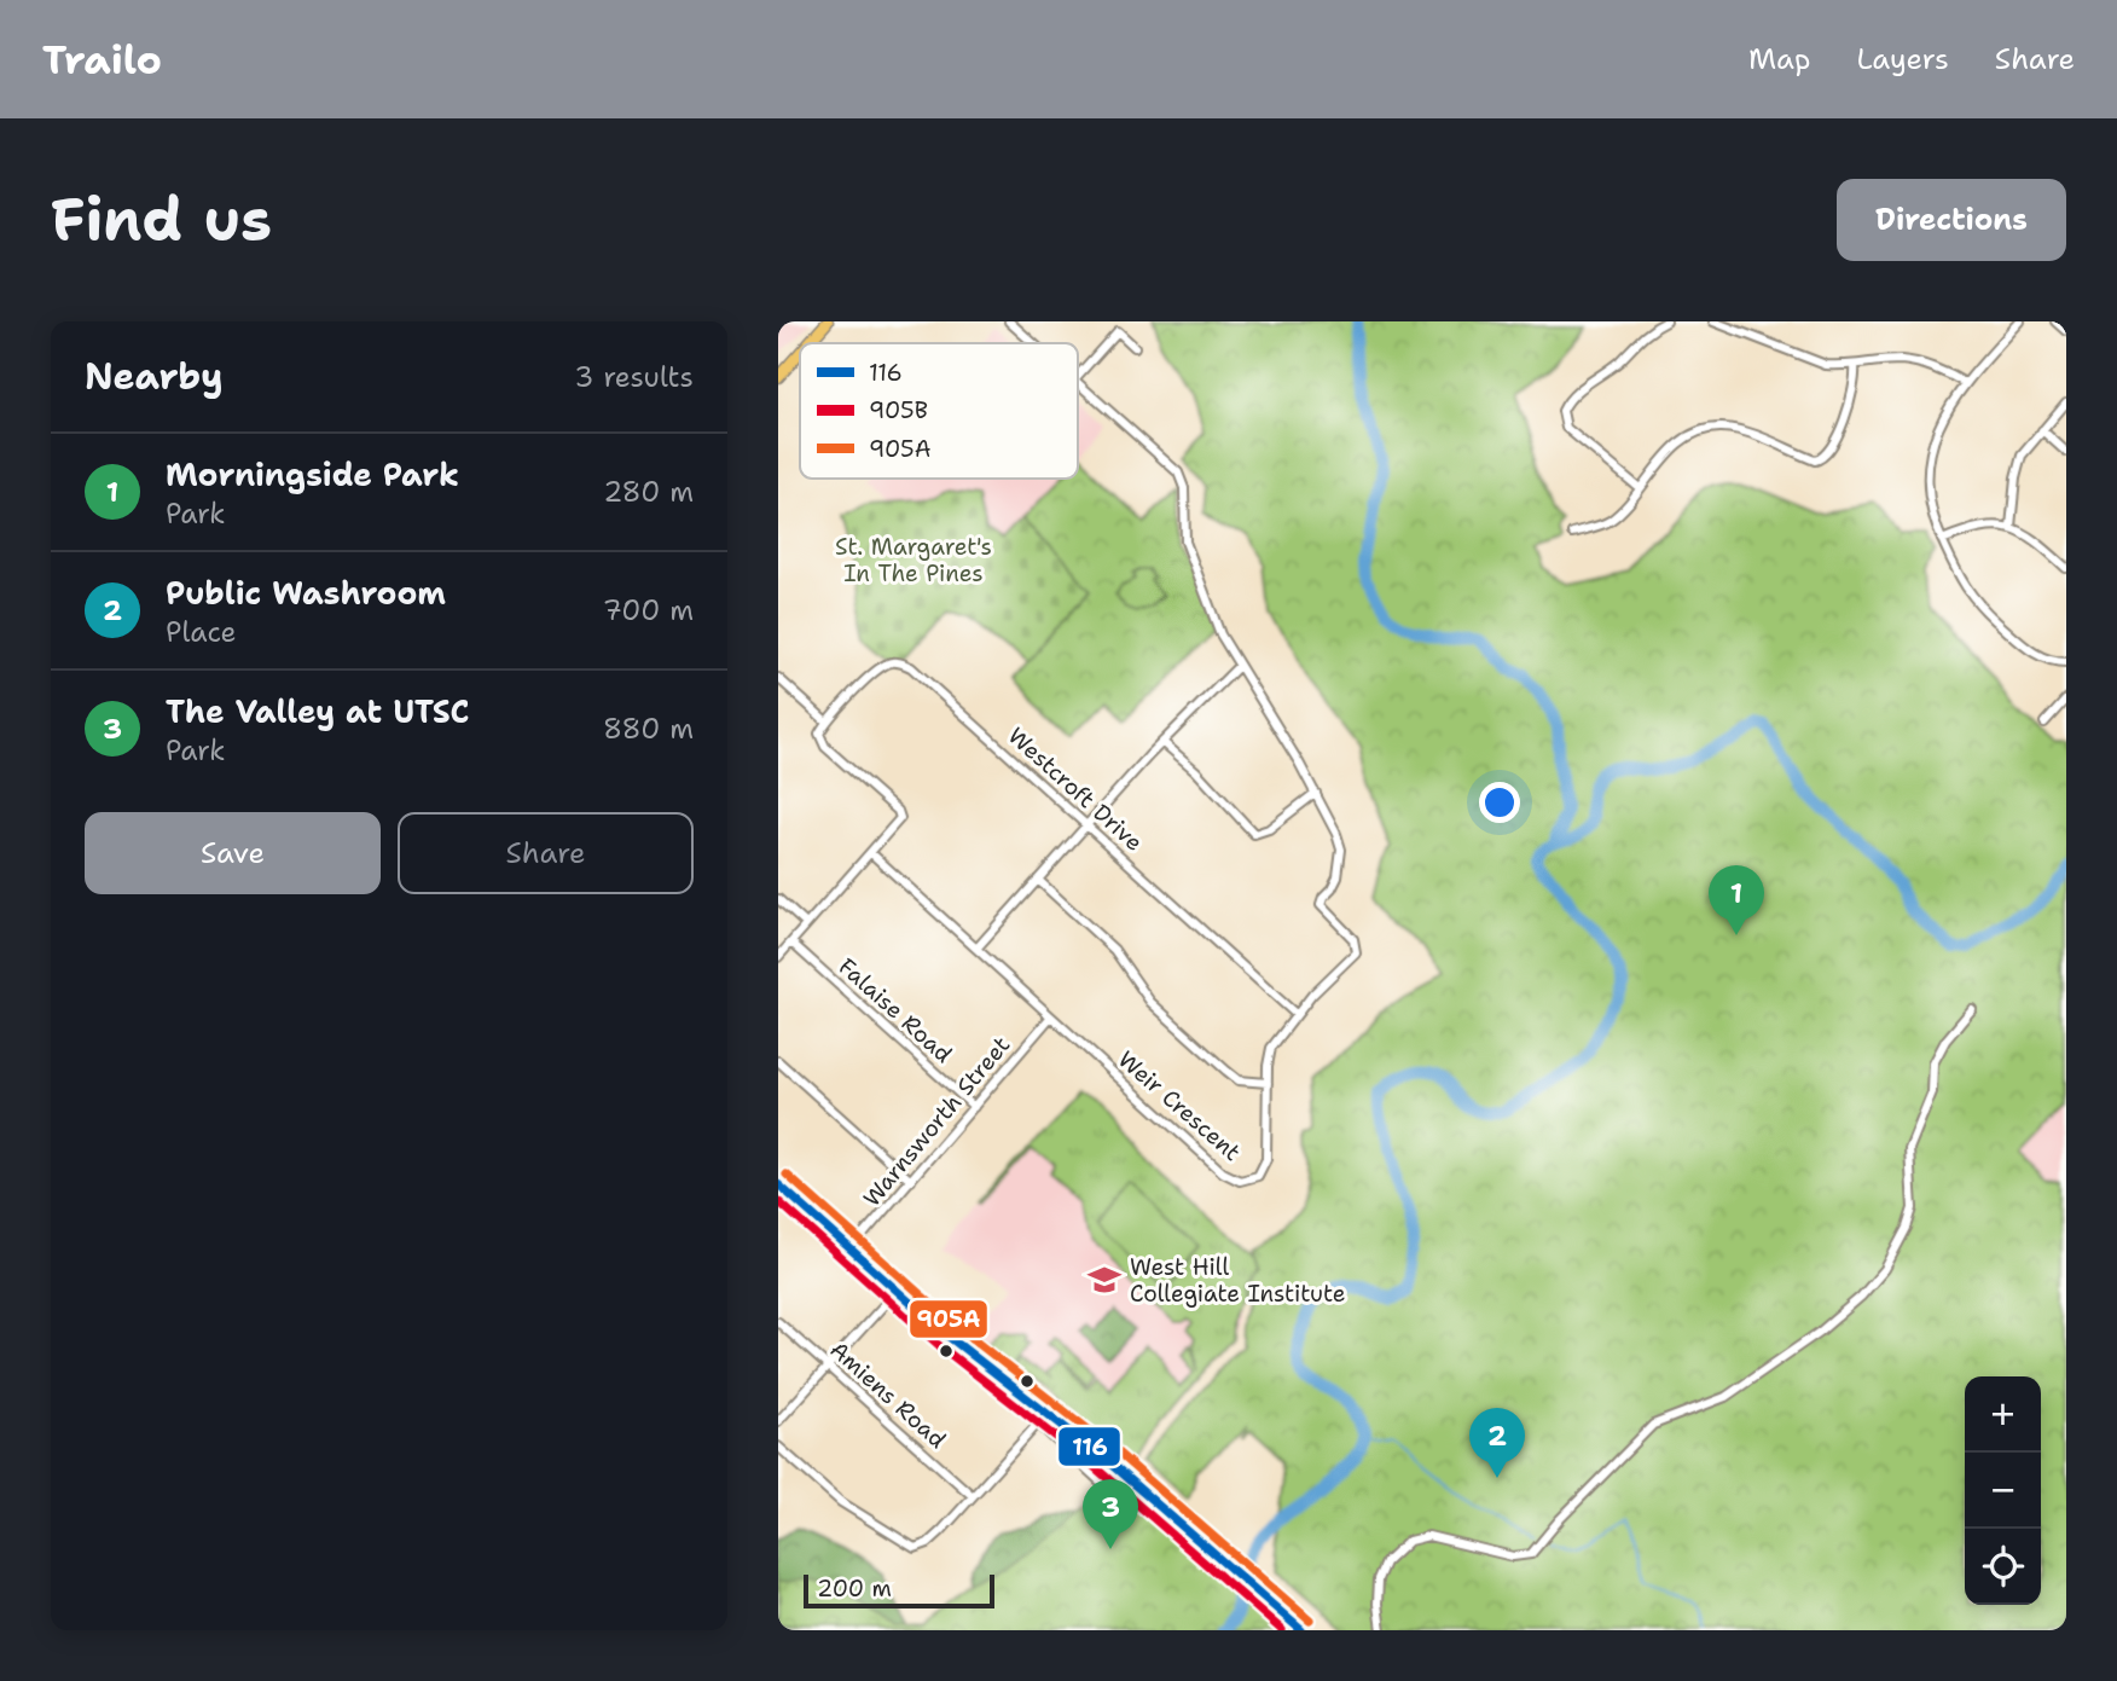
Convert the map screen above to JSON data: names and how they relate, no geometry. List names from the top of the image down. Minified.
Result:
{"streets":{"street":["Westcroft Drive","Falaise Road","Weir Crescent","Warnsworth Street","Amiens Road"]},"crossings":[["Westcroft Drive","Weir Crescent"],["Falaise Road","Warnsworth Street"],["Weir Crescent","Warnsworth Street"]],"parks":["St. Margaret's In The Pines"],"places":{"school or university":["West Hill Collegiate Institute"]},"lines":["transit line 905A","transit line 116","transit line 905B"],"legend":["116","905B","905A"],"scale_bar":"200 m","page":{"header":"Trailo","nav":["Map","Layers","Share"],"buttons":["Directions",["Save","Share"]],"title":"Find us","heading":["Nearby","3 results"],"list":[{"mark":"1","name":"Morningside Park","note":"Park","value":"280 m"},{"mark":"2","name":"Public Washroom","note":"Place","value":"700 m"},{"mark":"3","name":"The Valley at UTSC","note":"Park","value":"880 m"}],"pins":["1","2","3"],"map_buttons":["+","−"],"scale":"200 m"}}
